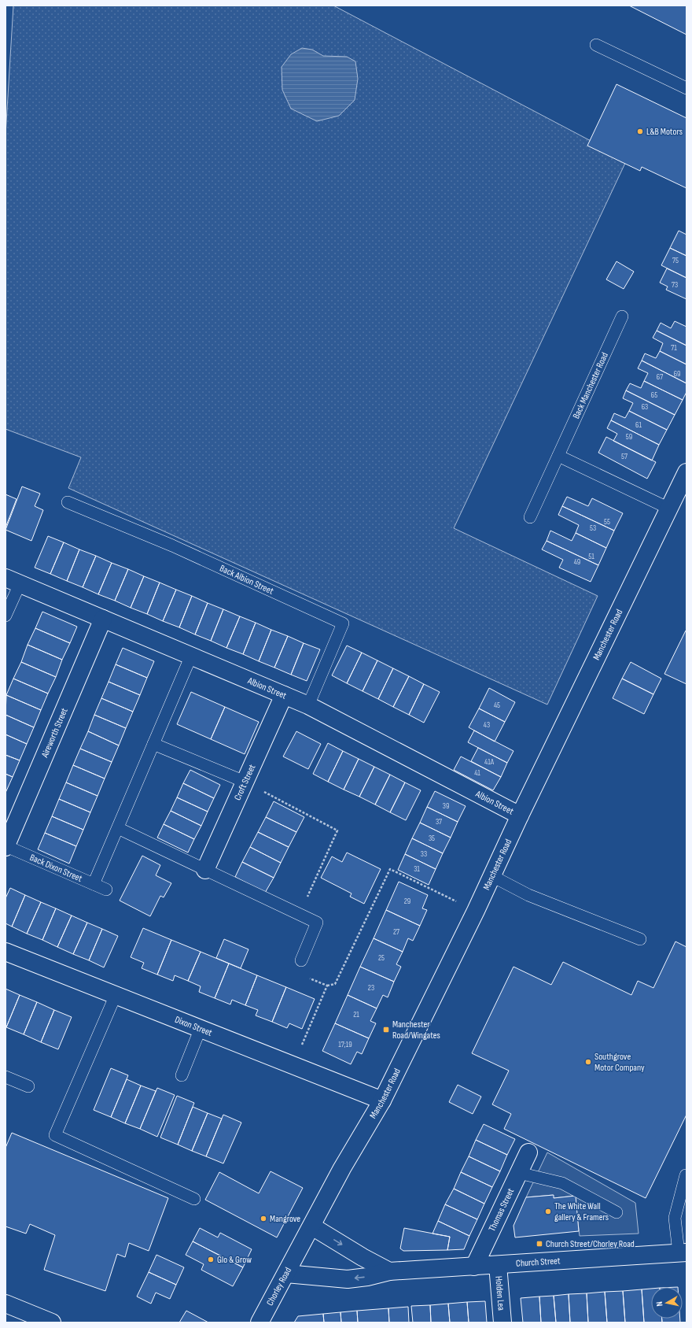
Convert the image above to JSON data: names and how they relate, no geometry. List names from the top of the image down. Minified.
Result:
{"streets":{"street":["Manchester Road","Albion Street","Aireworth Street","Croft Street","Dixon Street","Thomas Street","Church Street","Chorley Road","Holden Lea"],"lane":["Back Manchester Road","Back Albion Street","Back Dixon Street"]},"crossings":[["Back Albion Street","Albion Street"],["Manchester Road","Albion Street"],["Manchester Road","Dixon Street"],["Manchester Road","Chorley Road"],["Albion Street","Aireworth Street"],["Albion Street","Croft Street"],["Aireworth Street","Back Dixon Street"],["Thomas Street","Church Street"],["Church Street","Chorley Road"],["Church Street","Holden Lea"]],"places":{"other":["L&B Motors","Southgrove Motor Company","The White Wall gallery & Framers","Mangrove","Glo & Grow"],"transit":["Manchester Road/Wingates","Church Street/Chorley Road"]},"house_numbers":["75","73","71","69","67","65","63","61","59","57","55","53","51","49","45","43","41A","41","39","37","35","33","31","29","27","25","23","21","17;19"],"north":"left"}
